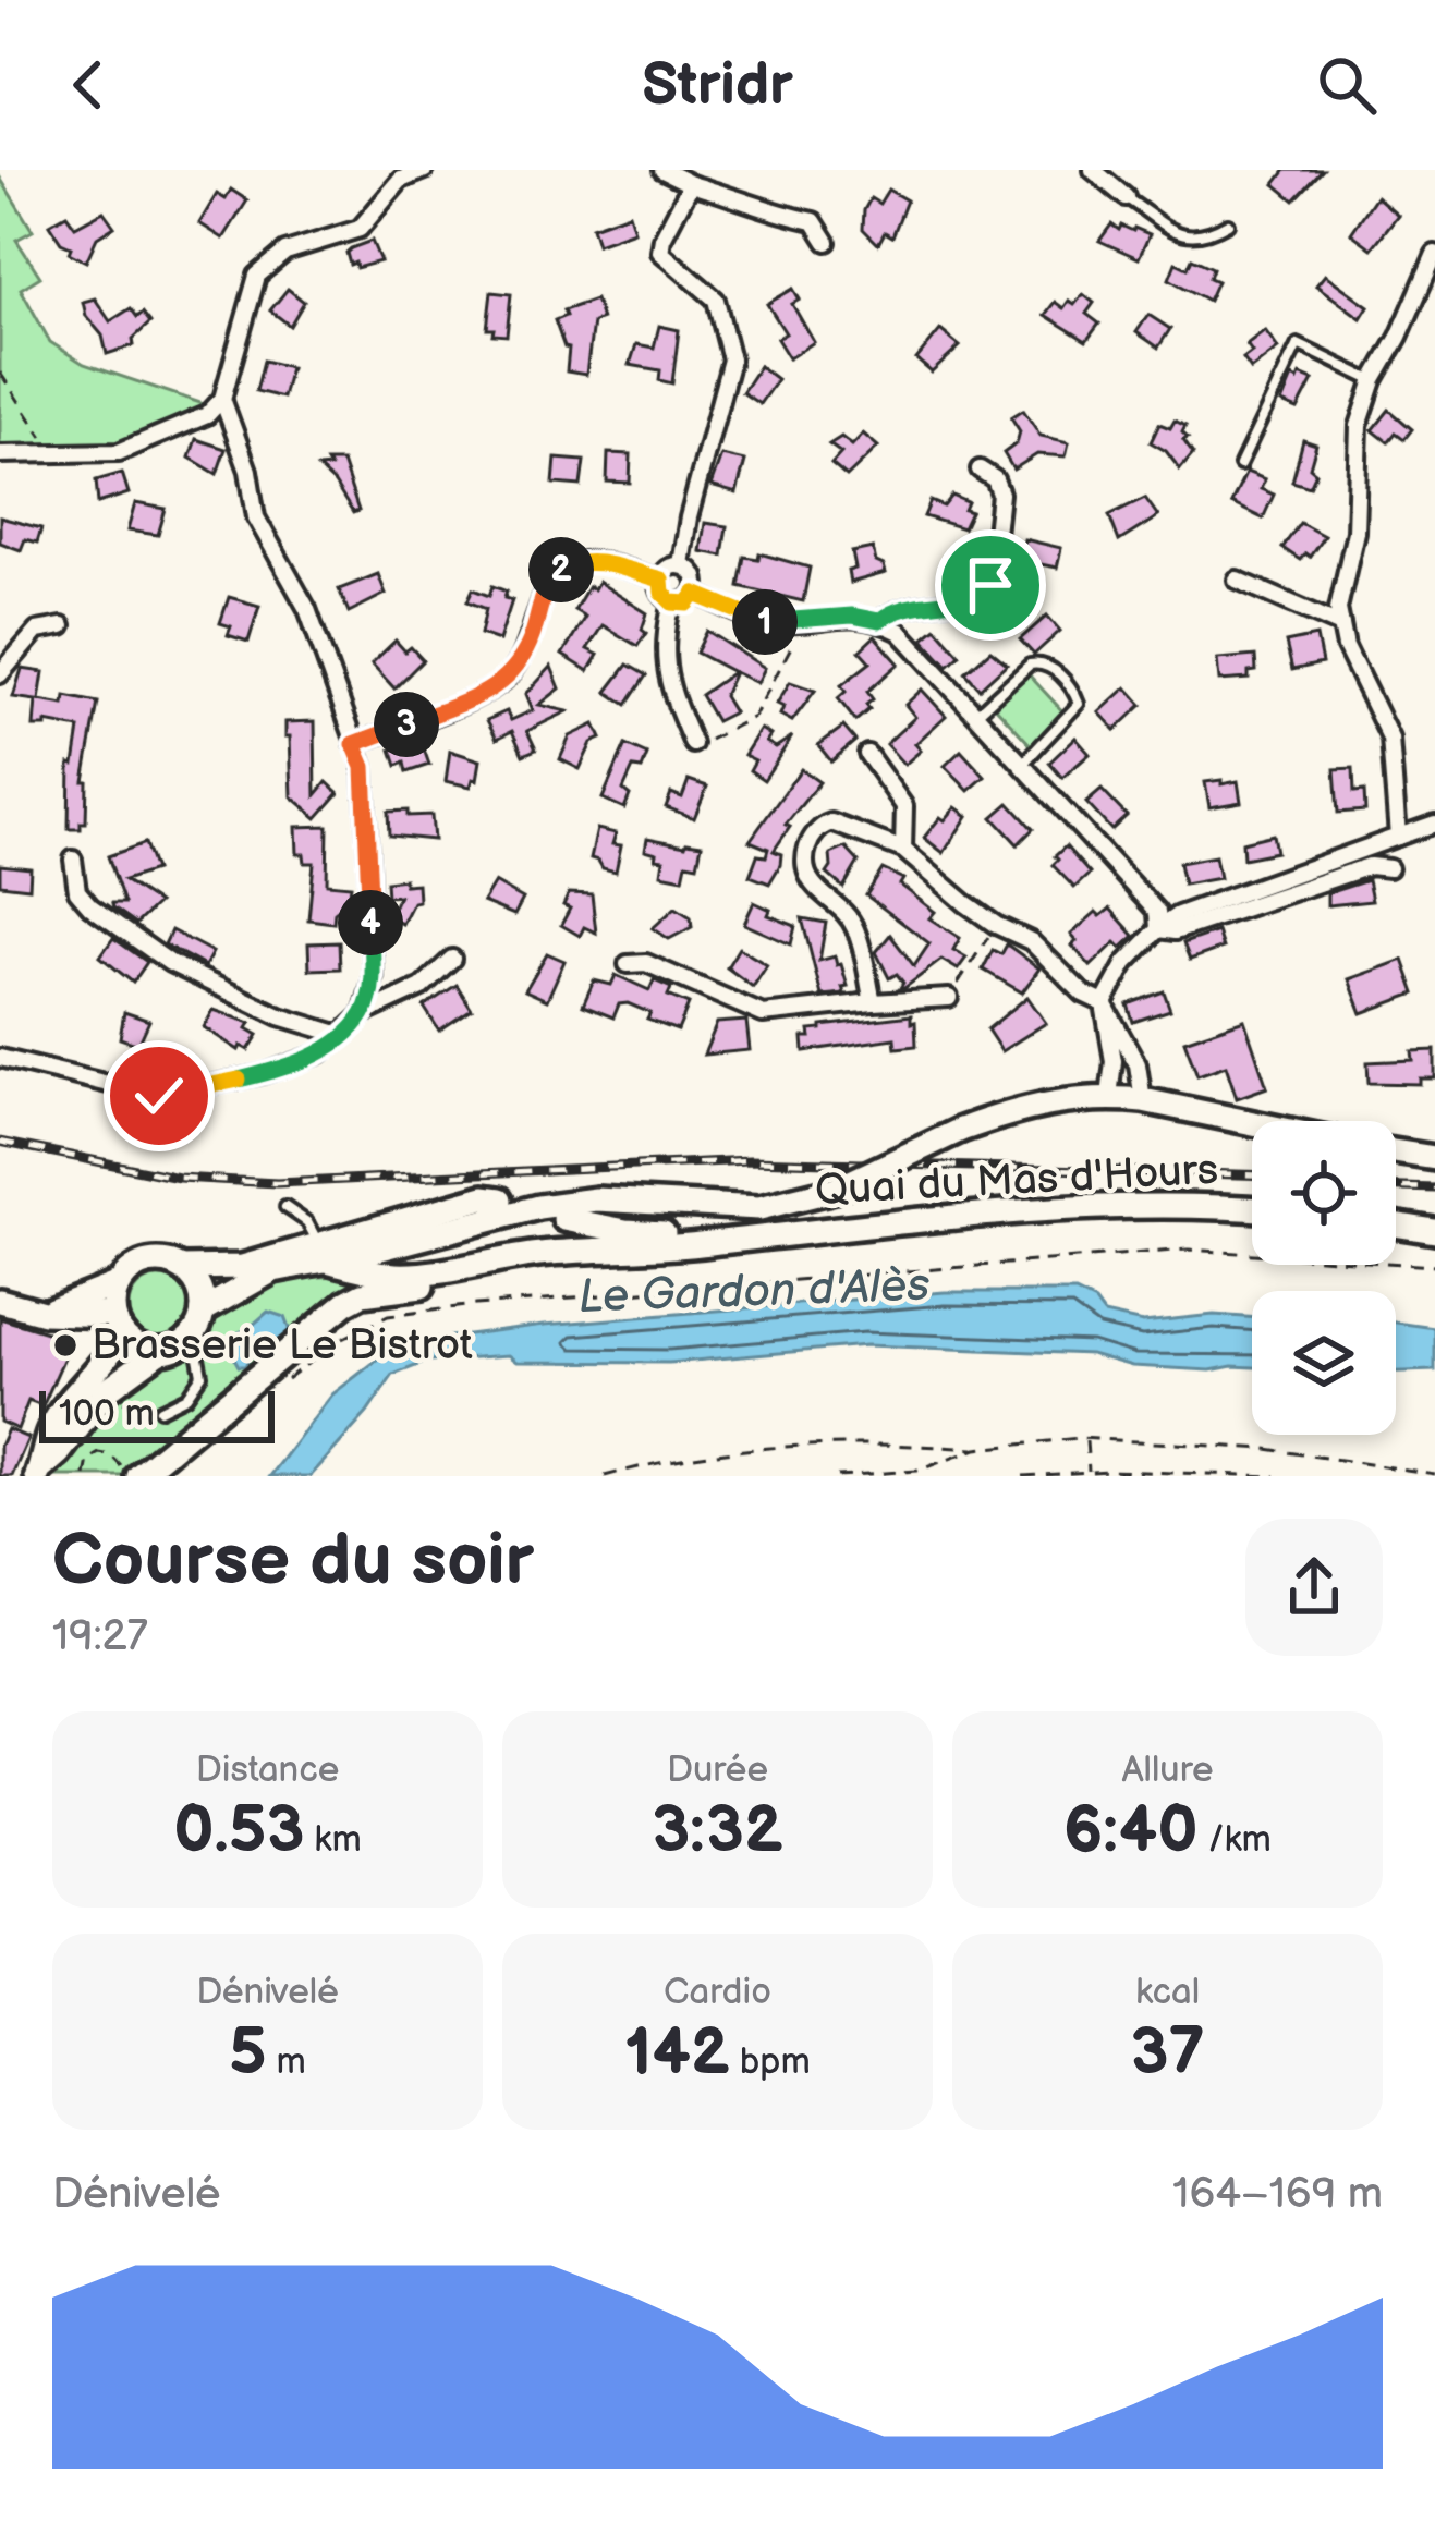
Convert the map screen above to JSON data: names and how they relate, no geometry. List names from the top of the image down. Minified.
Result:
{"streets":{"main road":["Quai du Mas d'Hours"]},"water":["Le Gardon d'Alès"],"places":["Brasserie Le Bistrot"],"scale_bar":"100 m","page":{"header":"Stridr","pins":["2","1","3","4"],"scale":"100 m","heading":["Course du soir","19:27"],"stats":[["Distance","0.53 km"],["Durée","3:32"],["Allure","6:40 /km"],["Dénivelé","5 m"],["Cardio","142 bpm"],["kcal","37"]],"chart":["Dénivelé","164–169 m"]}}
